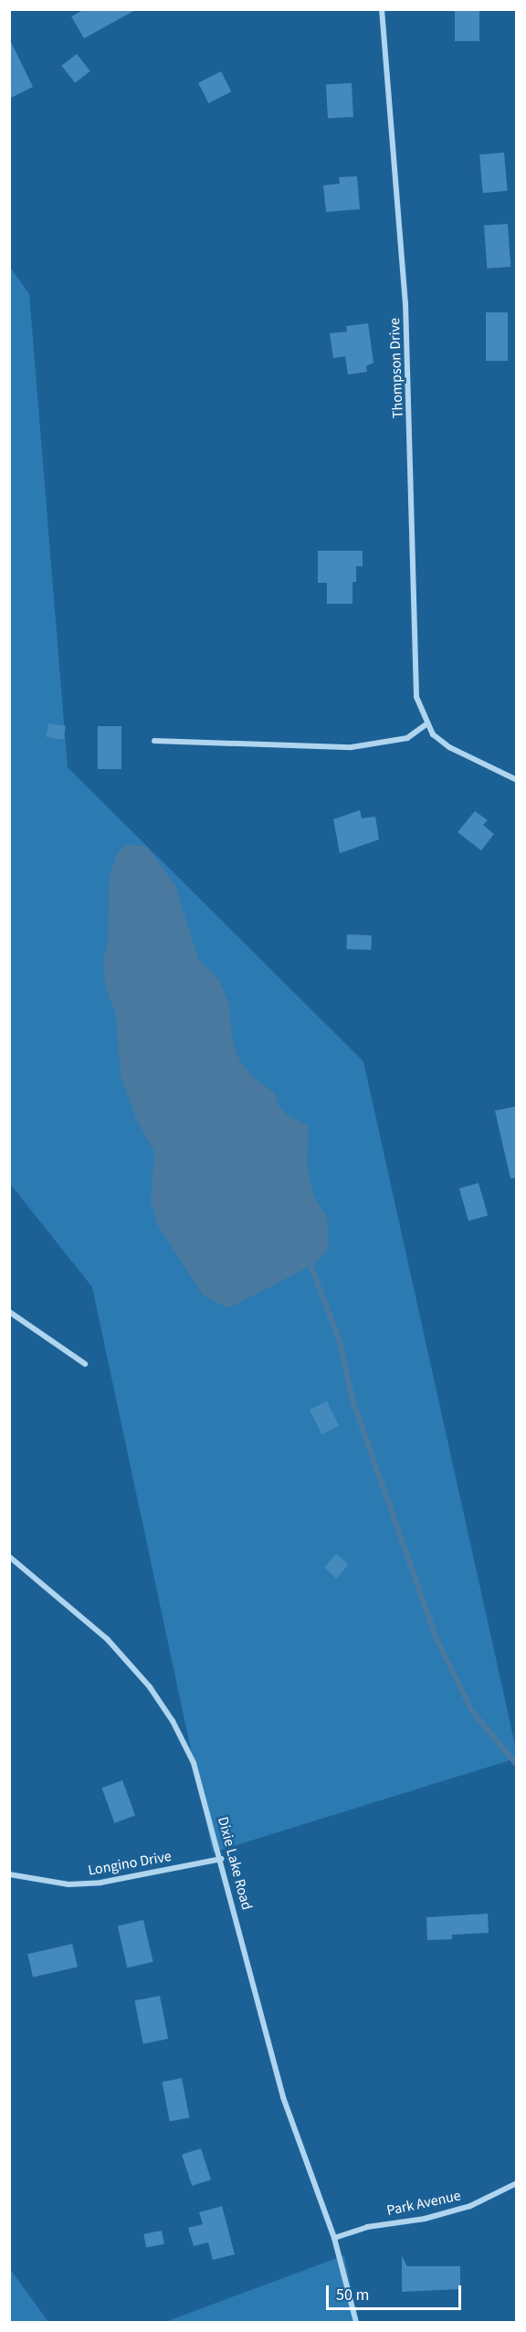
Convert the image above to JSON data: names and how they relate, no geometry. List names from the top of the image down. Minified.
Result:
{"streets":{"street":["Thompson Drive","Longino Drive","Dixie Lake Road","Park Avenue"]},"crossings":[["Longino Drive","Dixie Lake Road"],["Dixie Lake Road","Park Avenue"]],"scale_bar":"50 m"}
